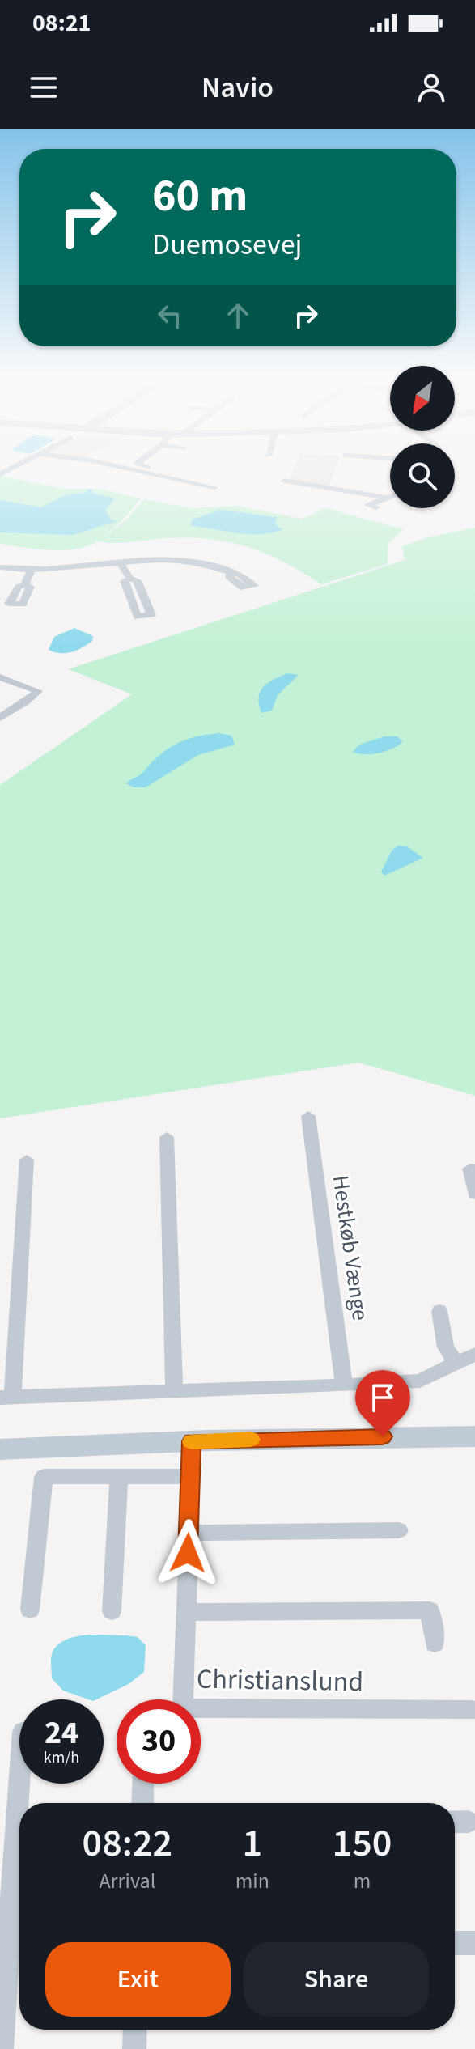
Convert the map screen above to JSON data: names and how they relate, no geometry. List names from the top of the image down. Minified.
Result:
{"streets":{"street":["Hestkøb Vænge","Christianslund"]},"north":"bottom left","page":{"status":"08:21","header":"Navio","turn":["60 m","Duemosevej"],"speed":"24 km/h","limit":"30","eta":["08:22","Arrival","1","min","150","m"],"buttons":["Exit","Share"]}}
